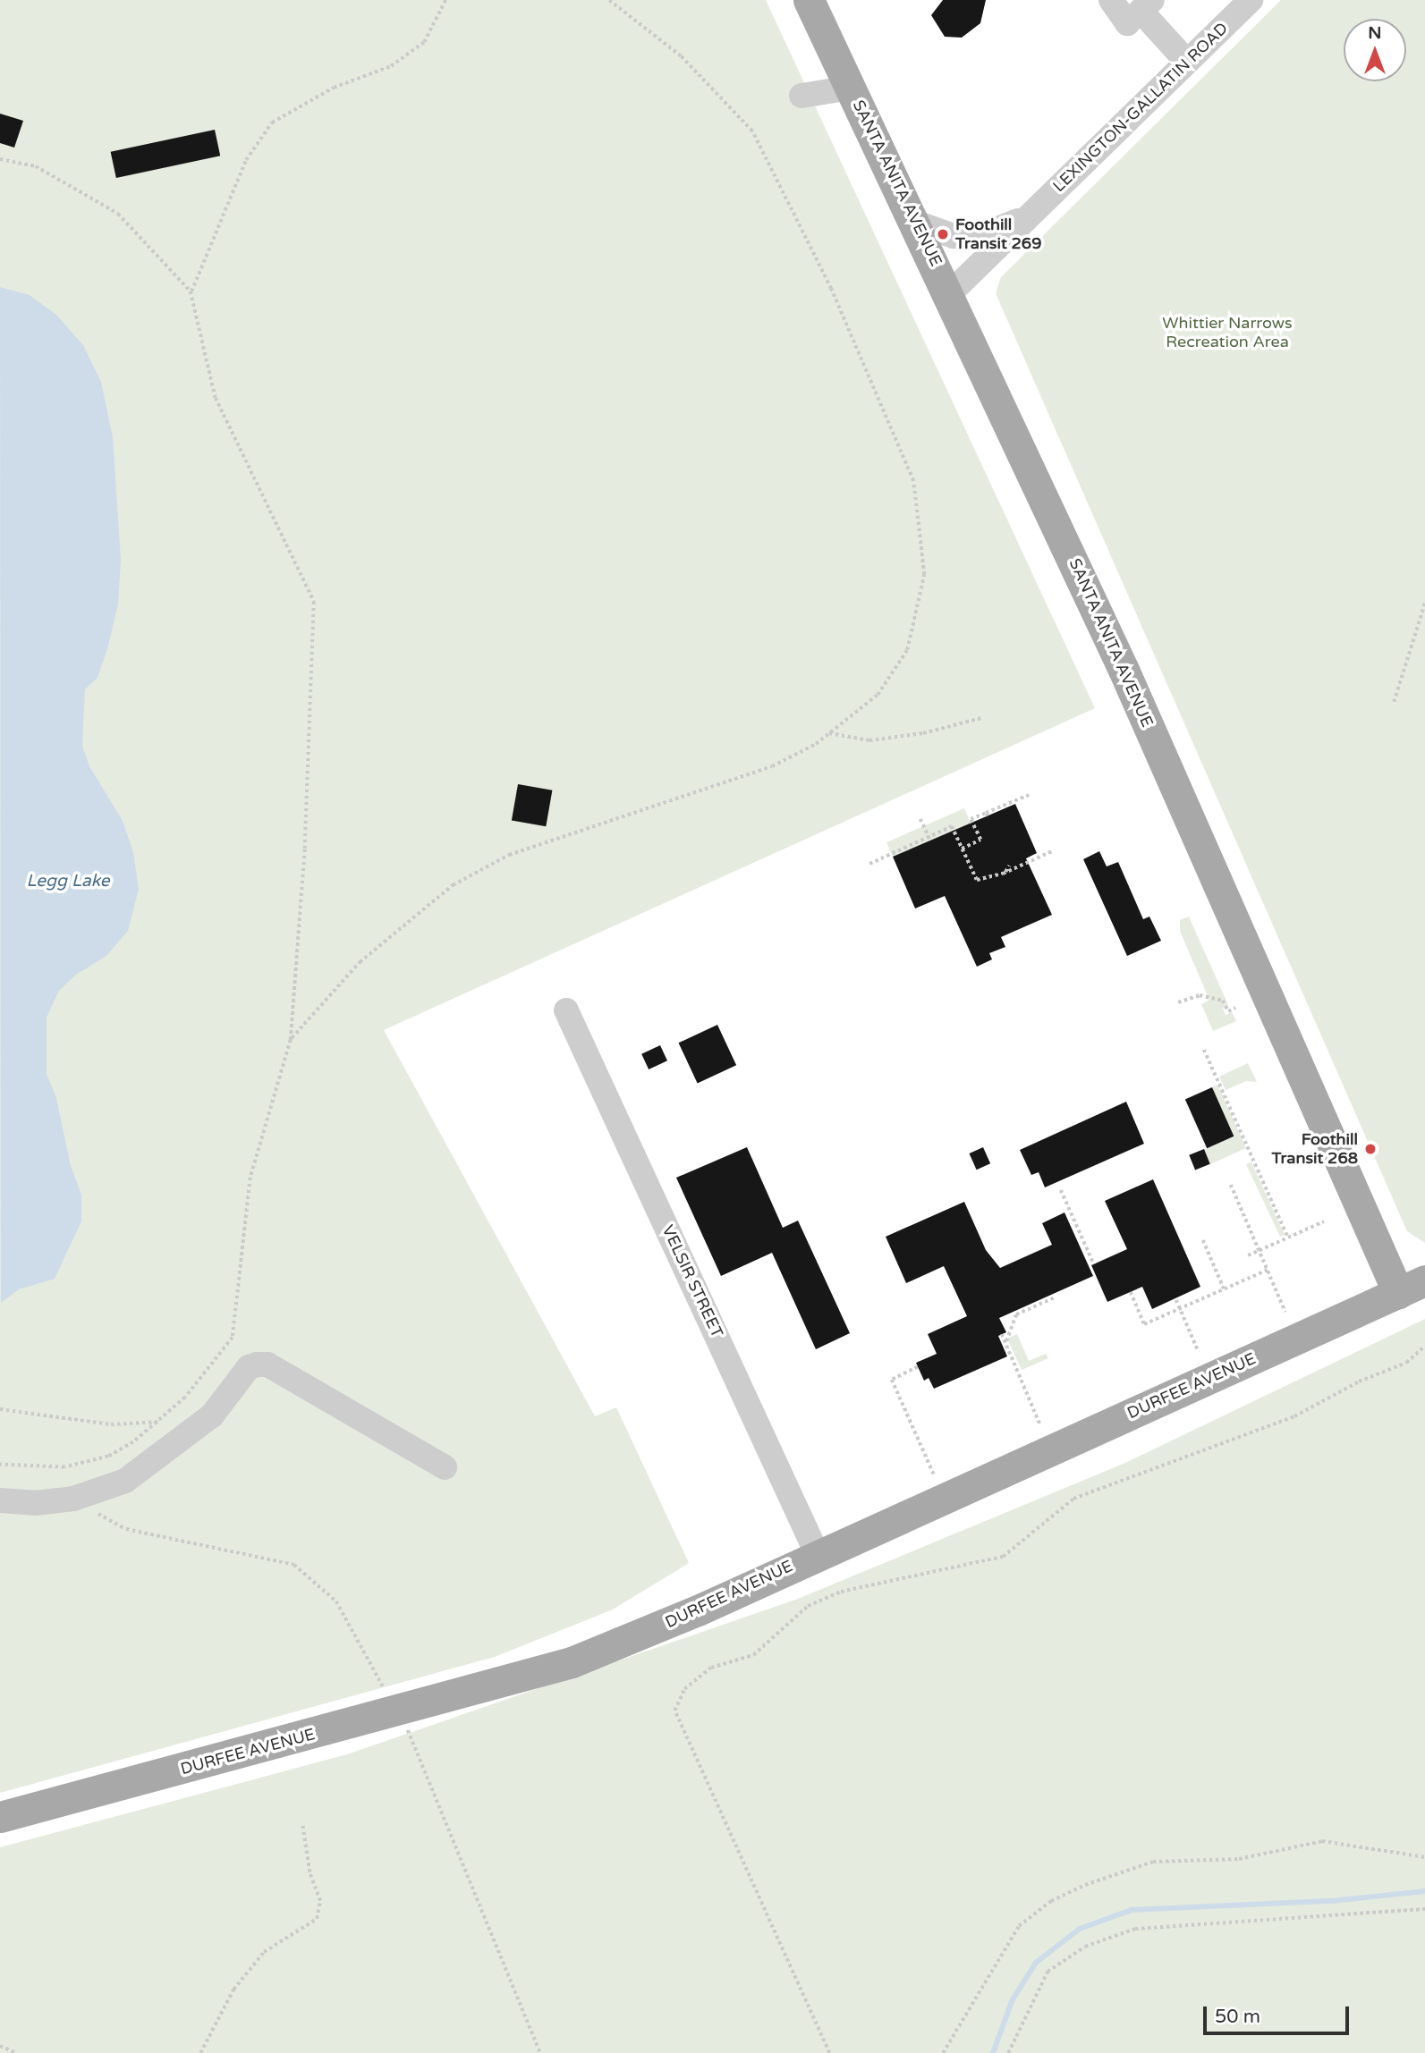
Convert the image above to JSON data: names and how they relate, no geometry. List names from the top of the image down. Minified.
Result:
{"streets":{"main road":["SANTA ANITA AVENUE","DURFEE AVENUE"],"street":["LEXINGTON-GALLATIN ROAD","VELSIR STREET"]},"crossings":[["LEXINGTON-GALLATIN ROAD","SANTA ANITA AVENUE"],["SANTA ANITA AVENUE","DURFEE AVENUE"],["VELSIR STREET","DURFEE AVENUE"]],"water":["Legg Lake"],"parks":["Whittier Narrows Recreation Area"],"places":["Foothill Transit 269","Foothill Transit 268"],"scale_bar":"50 m","north":"top"}
